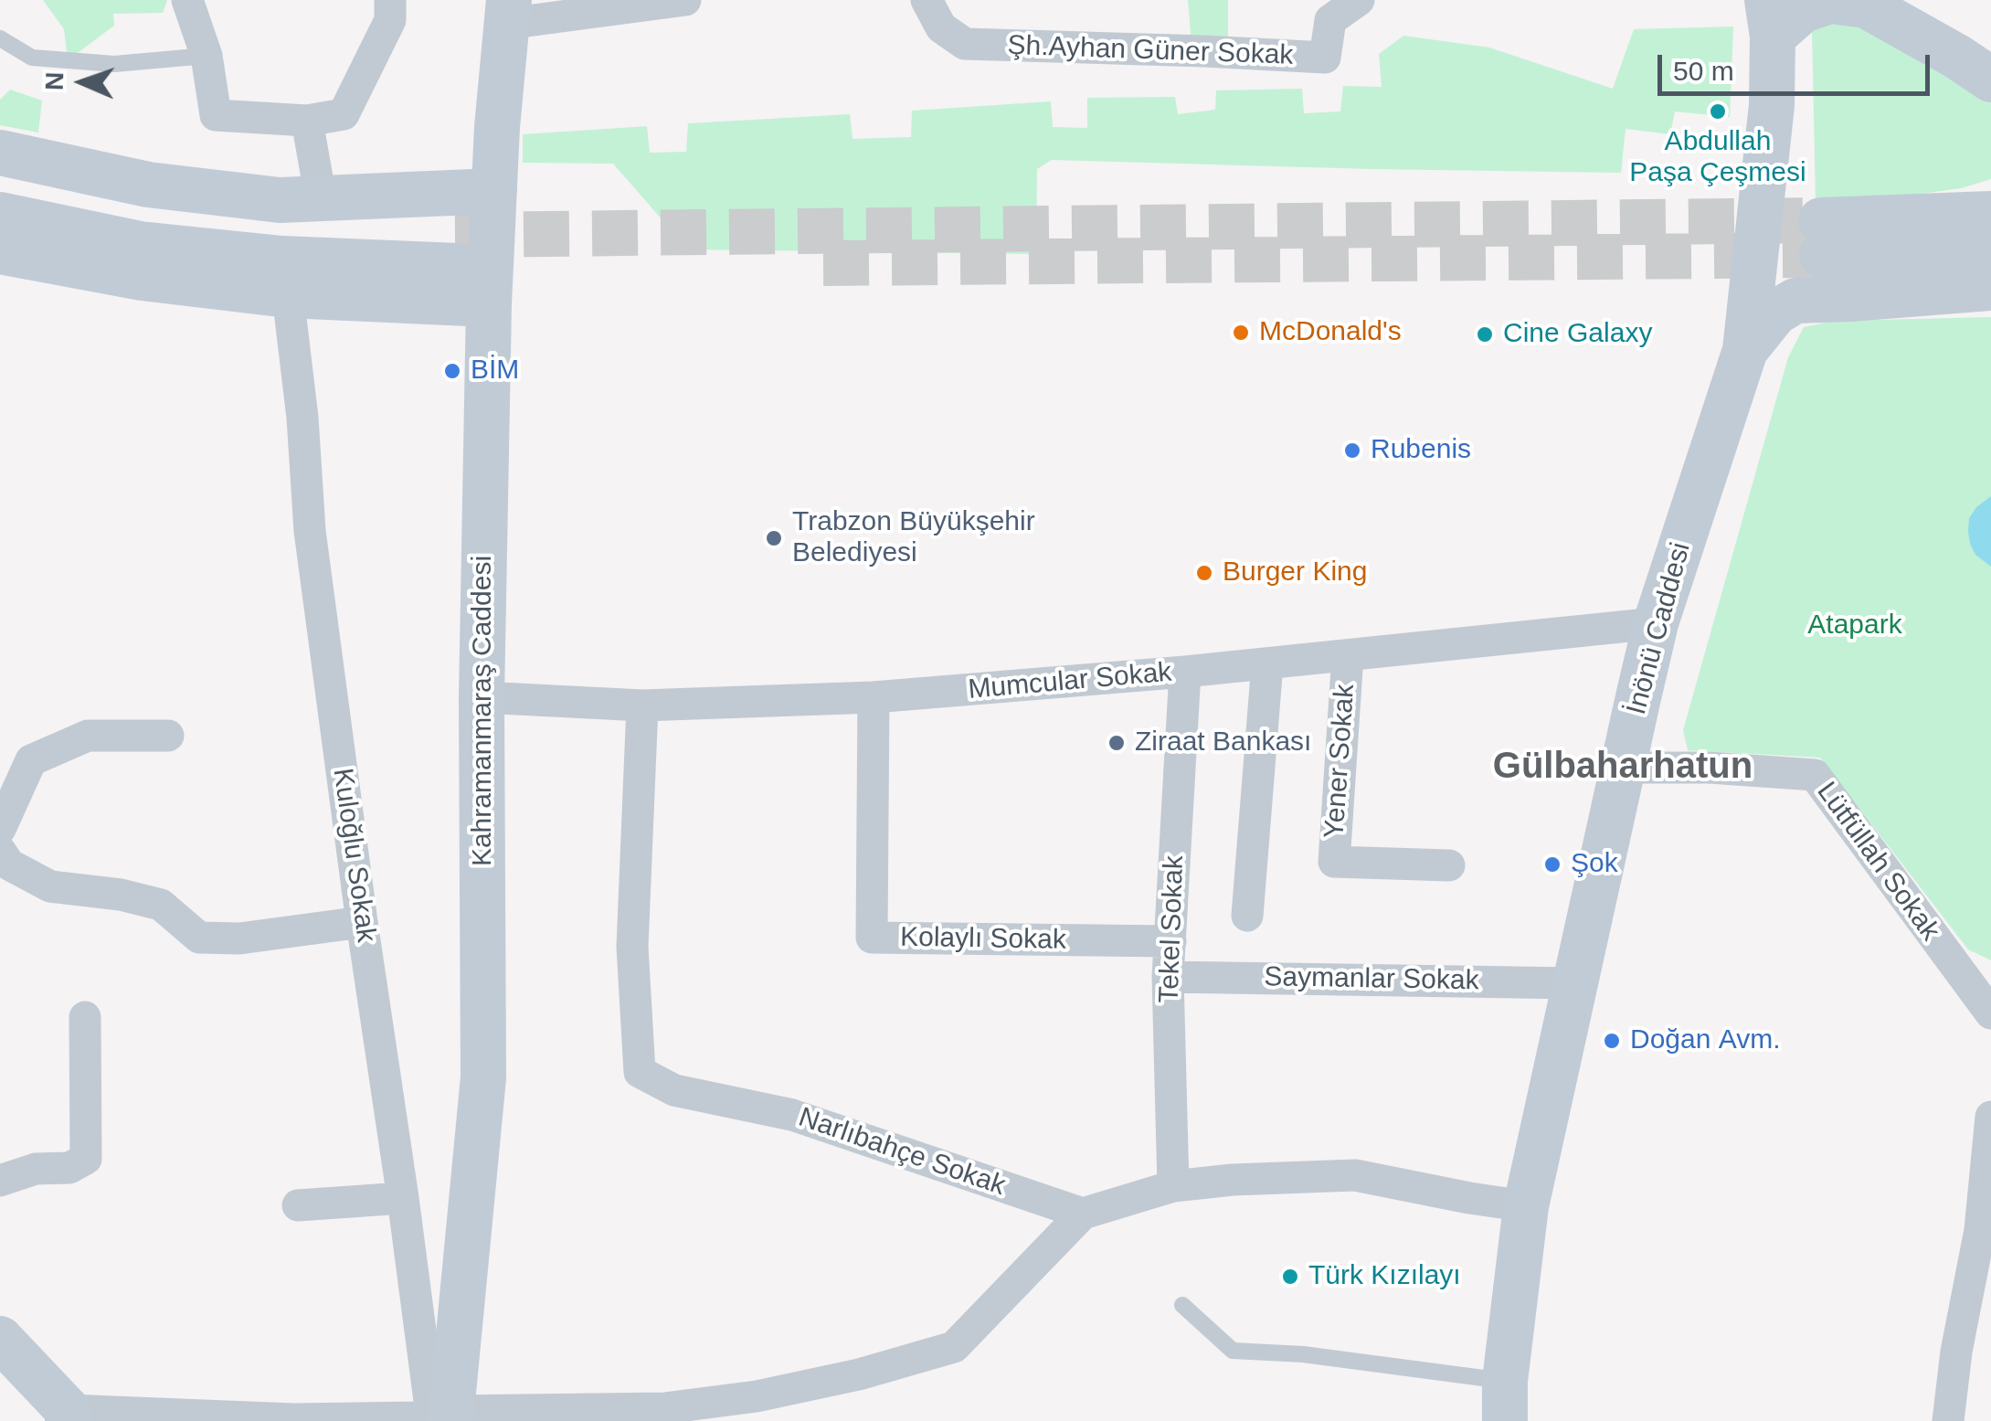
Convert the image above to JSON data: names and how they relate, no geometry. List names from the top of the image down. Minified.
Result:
{"streets":{"main road":["İnönü Caddesi","Kahramanmaraş Caddesi"],"street":["Şh.Ayhan Güner Sokak","Mumcular Sokak","Yener Sokak","Kuloğlu Sokak","Lütfüllah Sokak","Tekel Sokak","Kolaylı Sokak","Saymanlar Sokak","Narlıbahçe Sokak"]},"crossings":[["İnönü Caddesi","Mumcular Sokak"],["İnönü Caddesi","Lütfüllah Sokak"],["İnönü Caddesi","Saymanlar Sokak"],["Mumcular Sokak","Kahramanmaraş Caddesi"],["Mumcular Sokak","Yener Sokak"],["Mumcular Sokak","Tekel Sokak"],["Mumcular Sokak","Kolaylı Sokak"],["Mumcular Sokak","Narlıbahçe Sokak"],["Kahramanmaraş Caddesi","Kuloğlu Sokak"],["Tekel Sokak","Kolaylı Sokak"],["Tekel Sokak","Saymanlar Sokak"]],"districts":["Gülbaharhatun"],"parks":["Atapark"],"places":["Abdullah Paşa Çeşmesi","McDonald's","Cine Galaxy","BİM","Rubenis","Trabzon Büyükşehir Belediyesi","Burger King","Ziraat Bankası","Şok","Doğan Avm.","Türk Kızılayı"],"scale_bar":"50 m","north":"left"}
